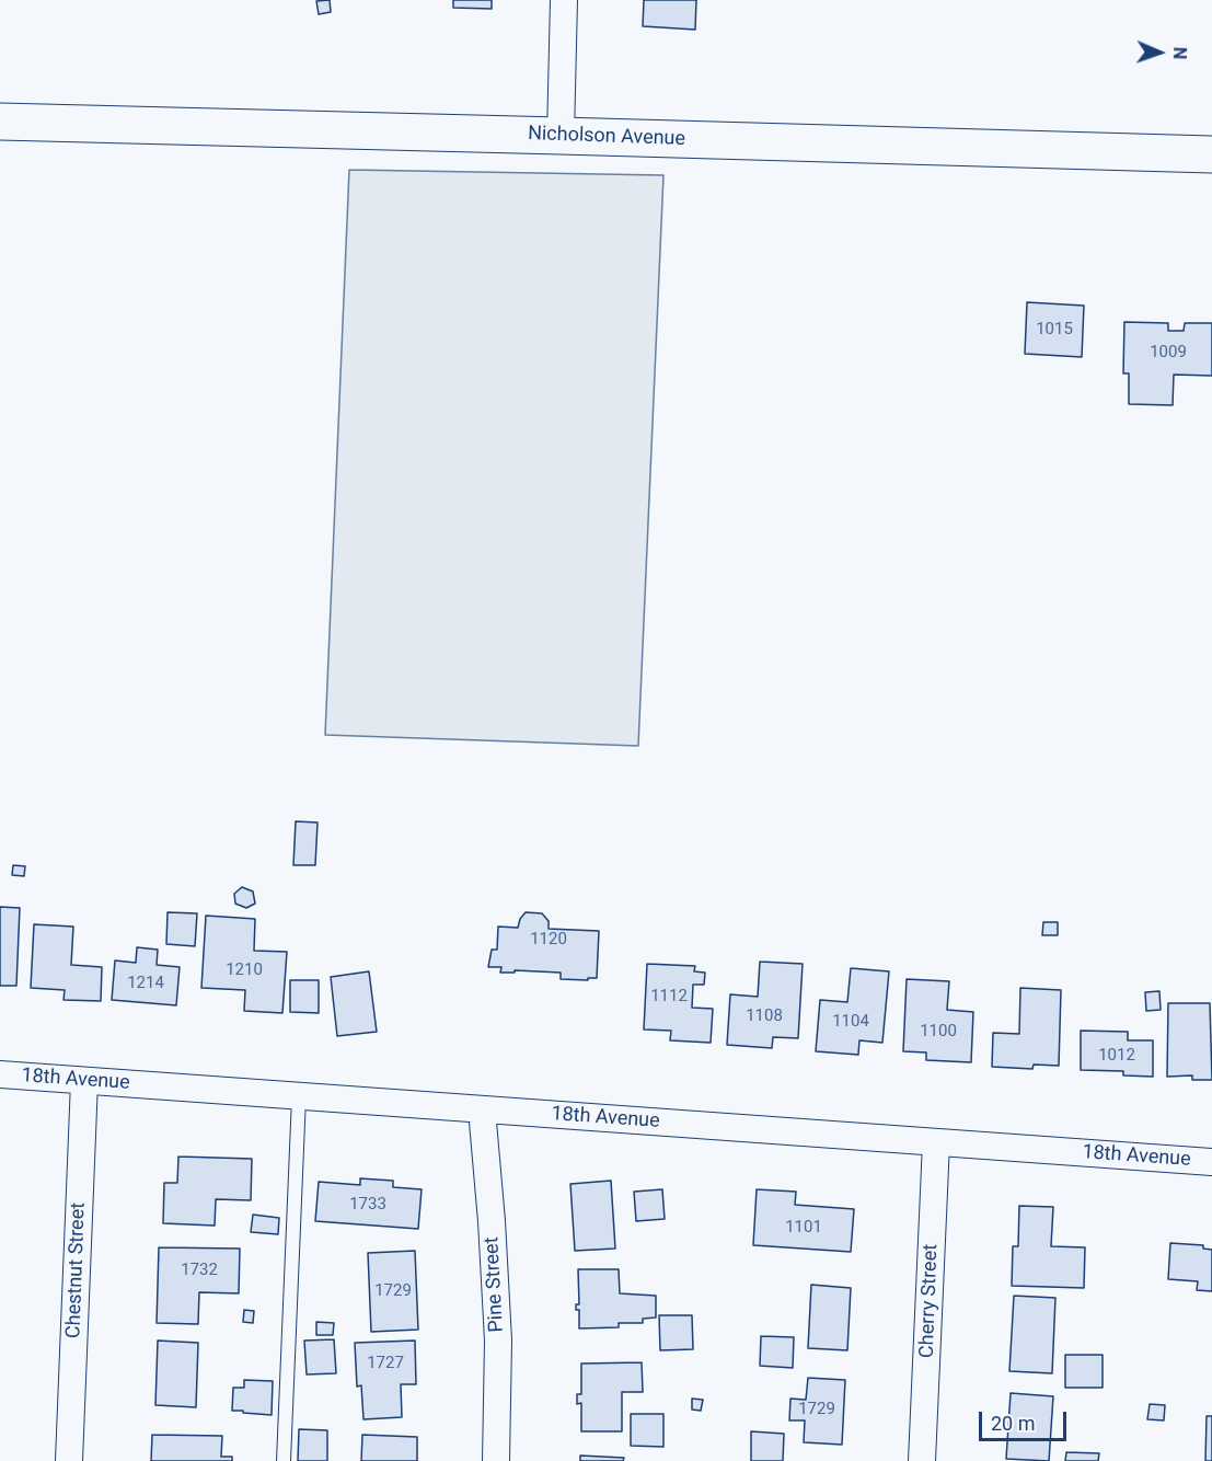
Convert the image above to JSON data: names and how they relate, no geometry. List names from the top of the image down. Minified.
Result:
{"streets":{"main road":["Nicholson Avenue"],"street":["18th Avenue","Chestnut Street","Pine Street","Cherry Street"]},"crossings":[["18th Avenue","Chestnut Street"],["18th Avenue","Pine Street"],["18th Avenue","Cherry Street"]],"house_numbers":["1015","1009","1120","1210","1214","1112","1108","1104","1100","1012","1733","1101","1732","1729","1727","1729"],"scale_bar":"20 m","north":"right"}
